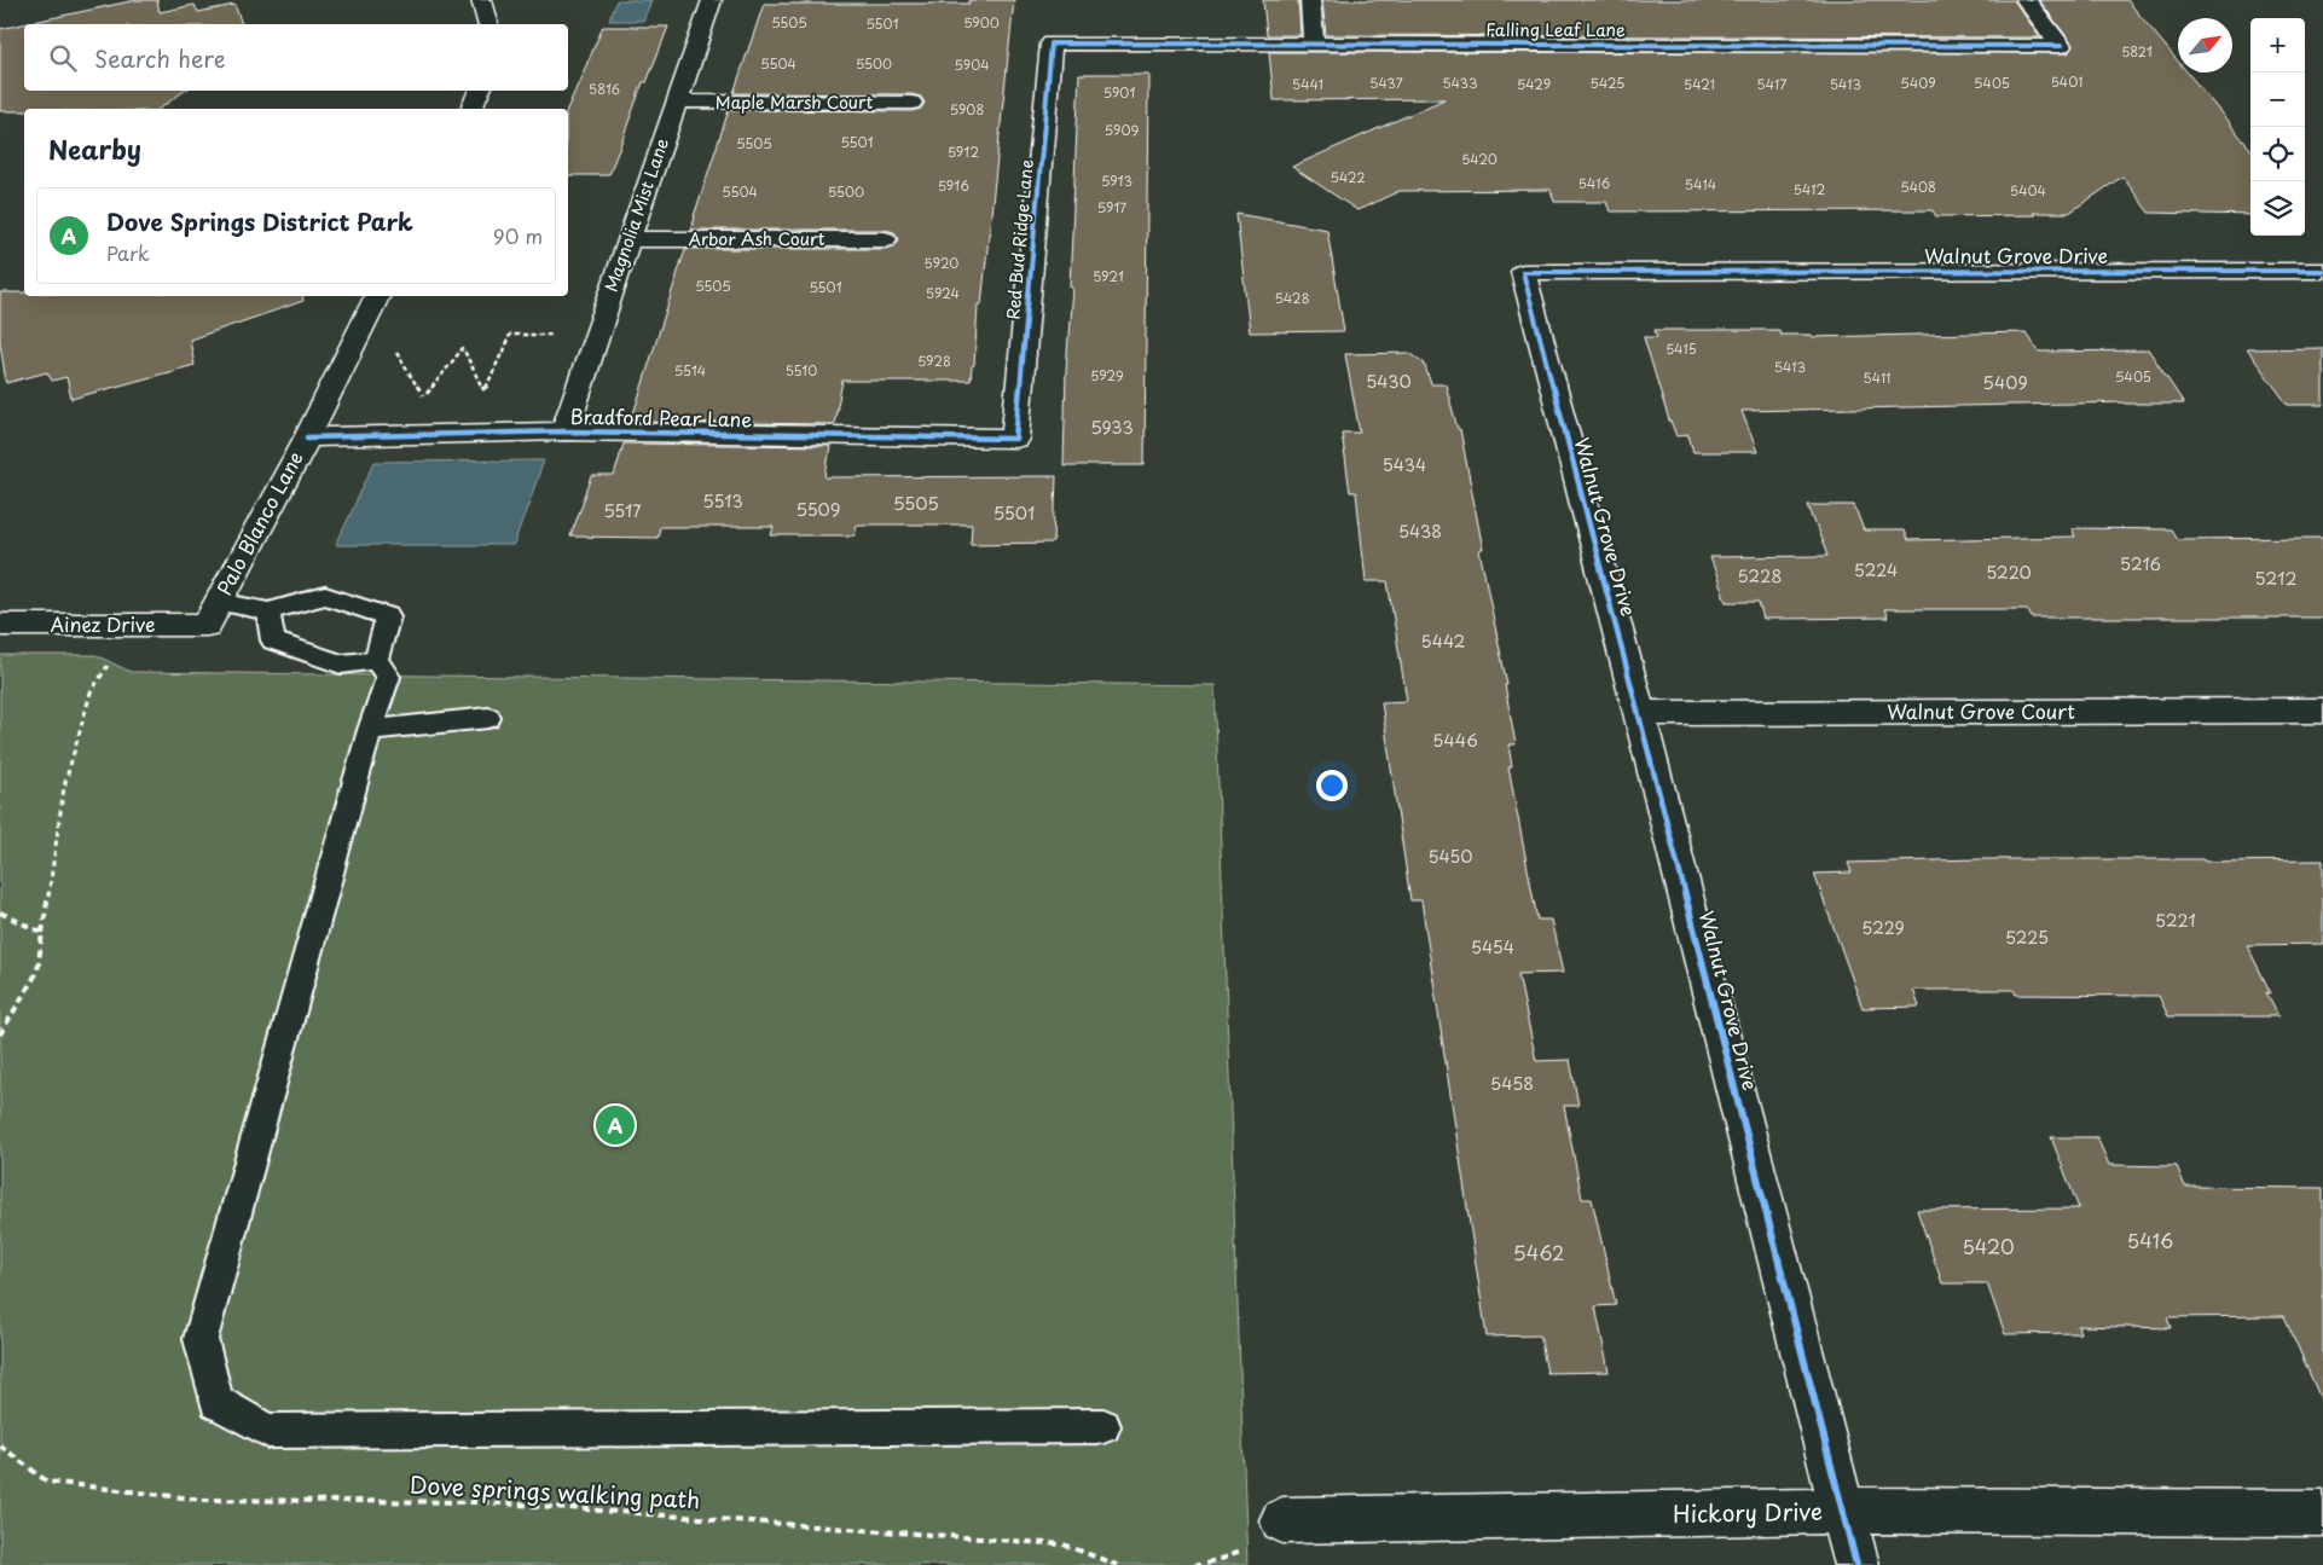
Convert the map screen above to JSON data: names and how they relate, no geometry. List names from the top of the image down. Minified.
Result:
{"streets":{"street":["Falling Leaf Lane","Maple Marsh Court","Magnolia Mist Lane","Arbor Ash Court","Red Bud Ridge Lane","Walnut Grove Drive","Bradford Pear Lane","Palo Blanco Lane","Ainez Drive","Walnut Grove Court","Hickory Drive"],"path":["Dove springs walking path"]},"crossings":[["Falling Leaf Lane","Red Bud Ridge Lane"],["Maple Marsh Court","Magnolia Mist Lane"],["Magnolia Mist Lane","Arbor Ash Court"],["Magnolia Mist Lane","Bradford Pear Lane"],["Red Bud Ridge Lane","Bradford Pear Lane"],["Walnut Grove Drive","Walnut Grove Court"],["Walnut Grove Drive","Hickory Drive"],["Bradford Pear Lane","Palo Blanco Lane"],["Palo Blanco Lane","Ainez Drive"]],"house_numbers":["5505","5900","5501","5821","5504","5500","5904","5401","5437","5433","5425","5409","5405","5441","5429","5421","5417","5413","5816","5901","5908","5909","5501","5505","5912","5420","5422","5913","5416","5414","5916","5408","5412","5404","5504","5500","5917","5920","5921","5505","5501","5924","5428","5415","5928","5413","5514","5510","5929","5405","5411","5430","5409","5933","5434","5513","5505","5509","5517","5501","5438","5216","5224","5220","5228","5212","5442","5446","5450","5221","5229","5225","5454","5458","5416","5420","5462"],"north":"top right","page":{"map_buttons":["+","−"],"search":"Search here","heading":"Nearby","list":[{"mark":"A","name":"Dove Springs District Park","note":"Park","value":"90 m"}],"pins":"A"}}
